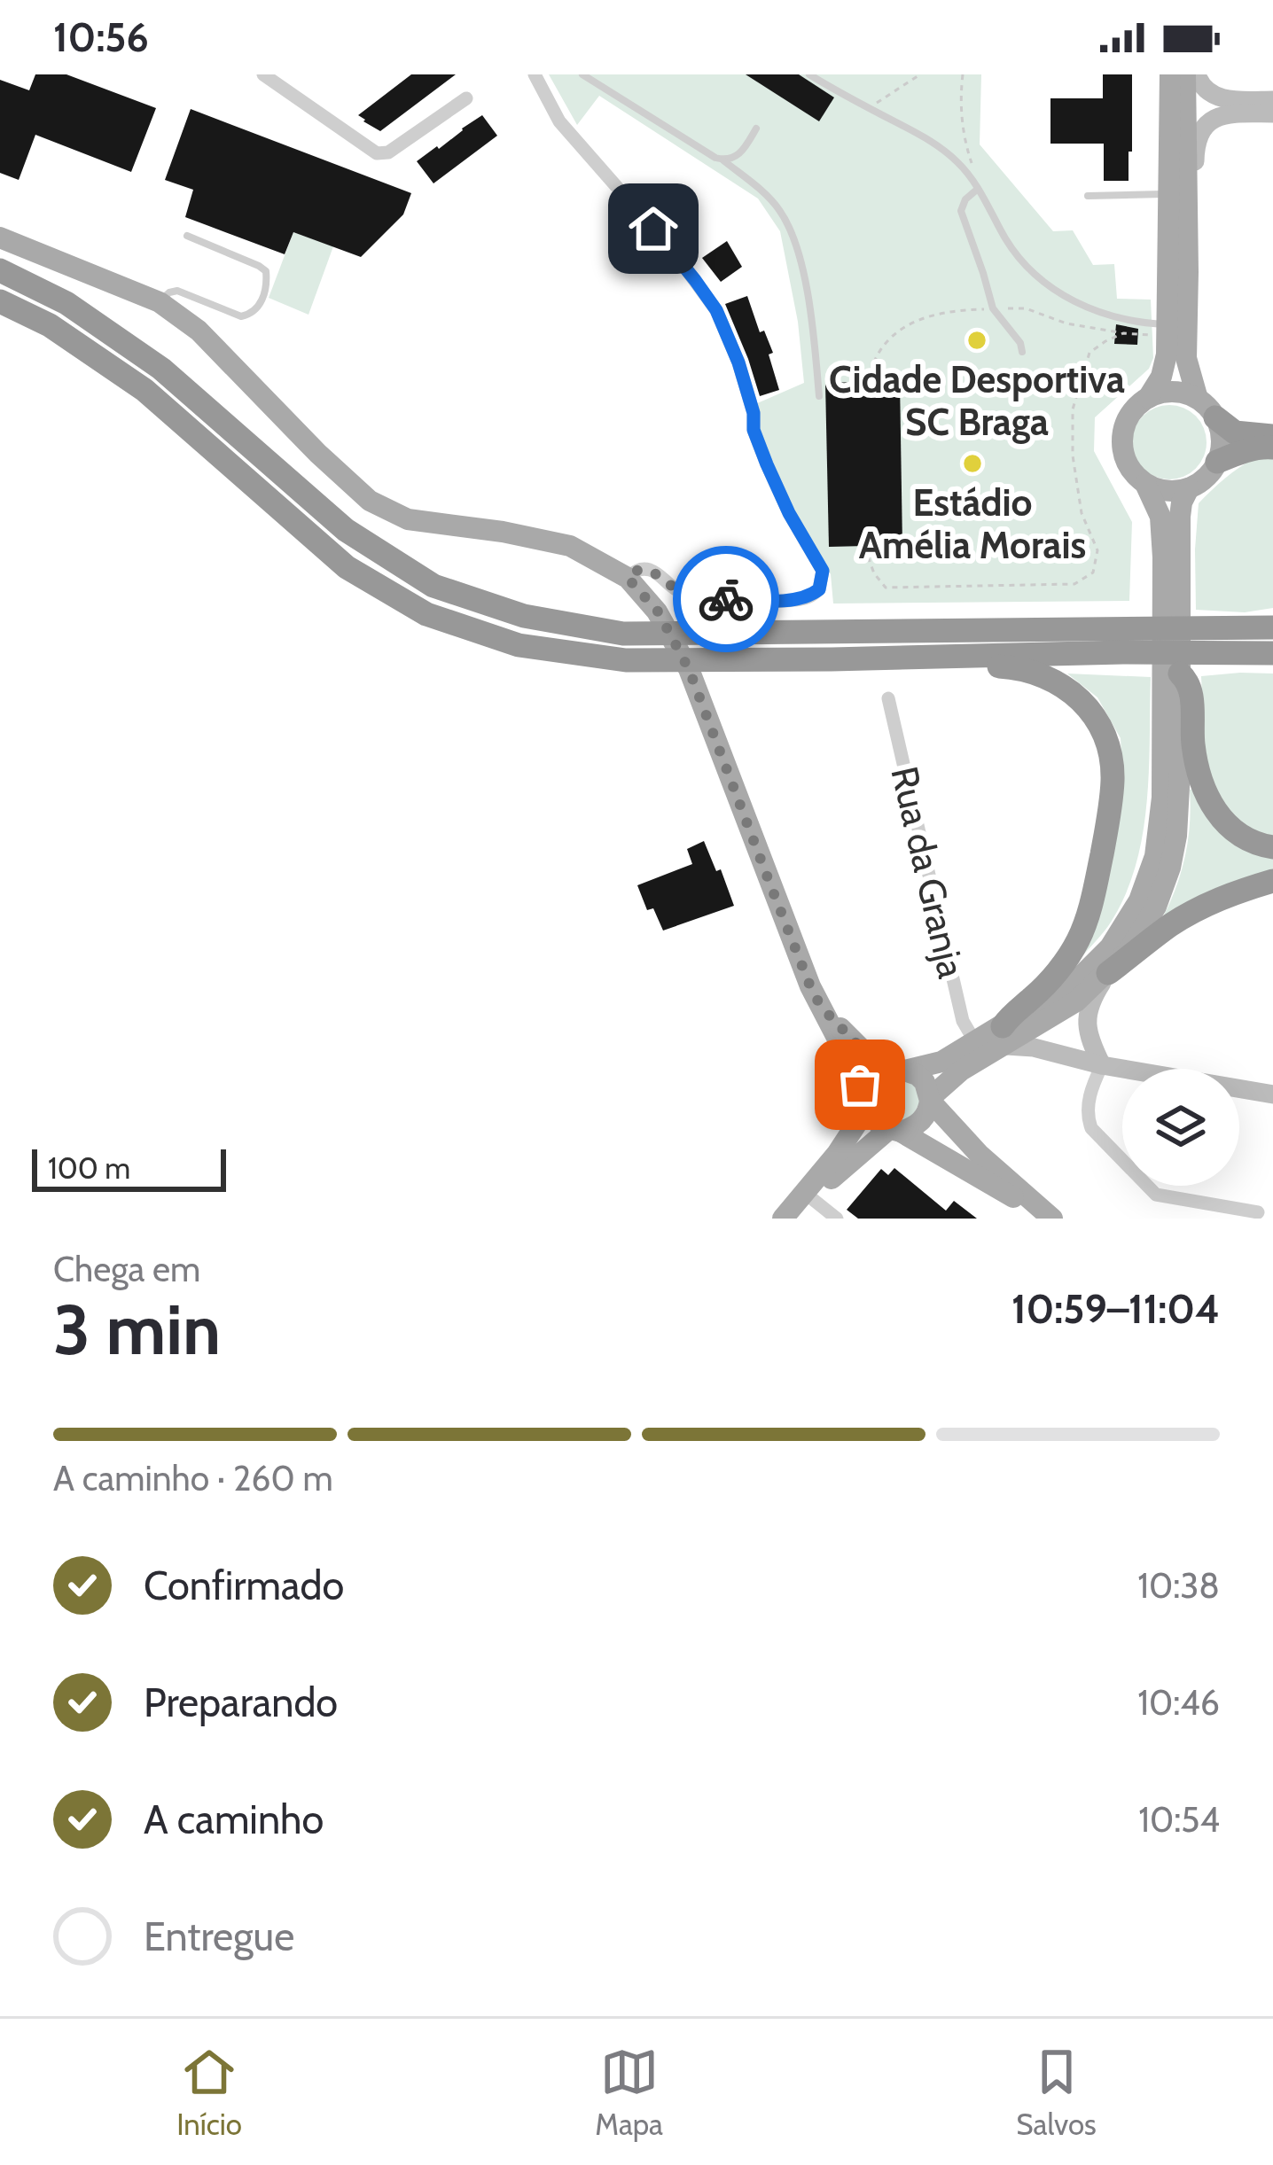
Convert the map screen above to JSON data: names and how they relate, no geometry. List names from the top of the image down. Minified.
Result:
{"streets":{"street":["Rua da Granja"]},"places":["Cidade Desportiva SC Braga","Estádio Amélia Morais"],"scale_bar":"100 m","page":{"status":"10:56","scale":"100 m","heading":["3 min","Chega em","10:59–11:04"],"bar":"A caminho · 260 m","list":[["Confirmado","10:38"],["Preparando","10:46"],["A caminho","10:54"],"Entregue"],"tabs":["Início","Mapa","Salvos"]}}
